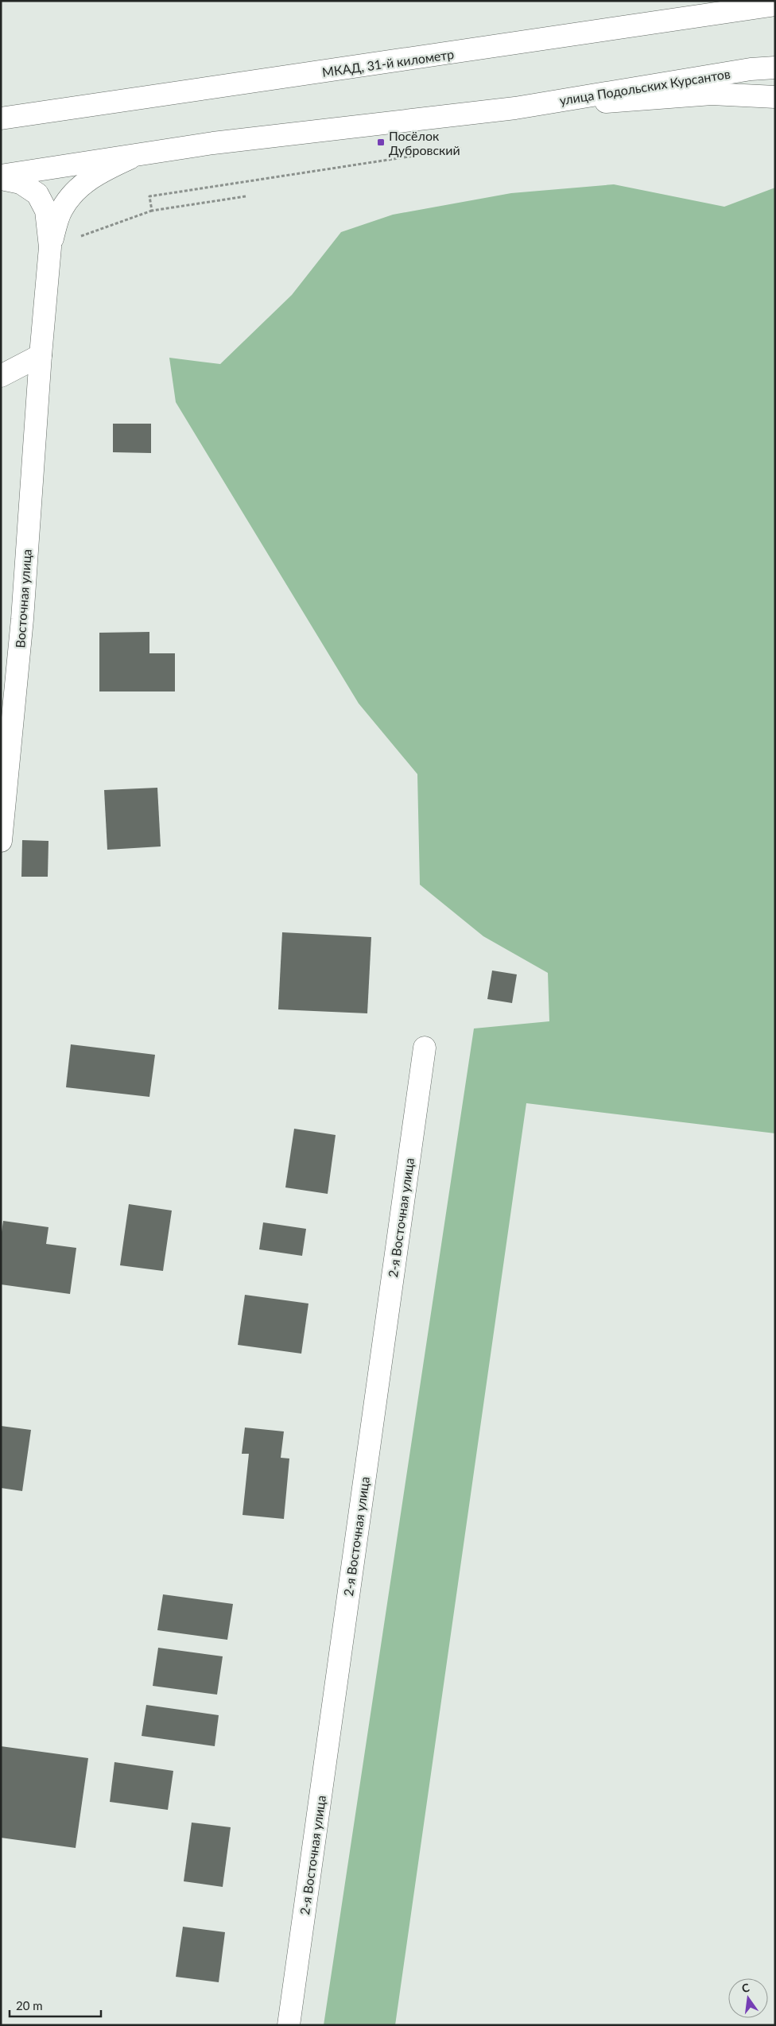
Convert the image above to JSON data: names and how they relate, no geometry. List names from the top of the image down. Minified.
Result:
{"streets":{"main road":["МКАД, 31-й километр","улица Подольских Курсантов","Восточная улица","2-я Восточная улица"]},"places":{"transit":["Посёлок Дубровский"]},"scale_bar":"20 m","north":"top"}
